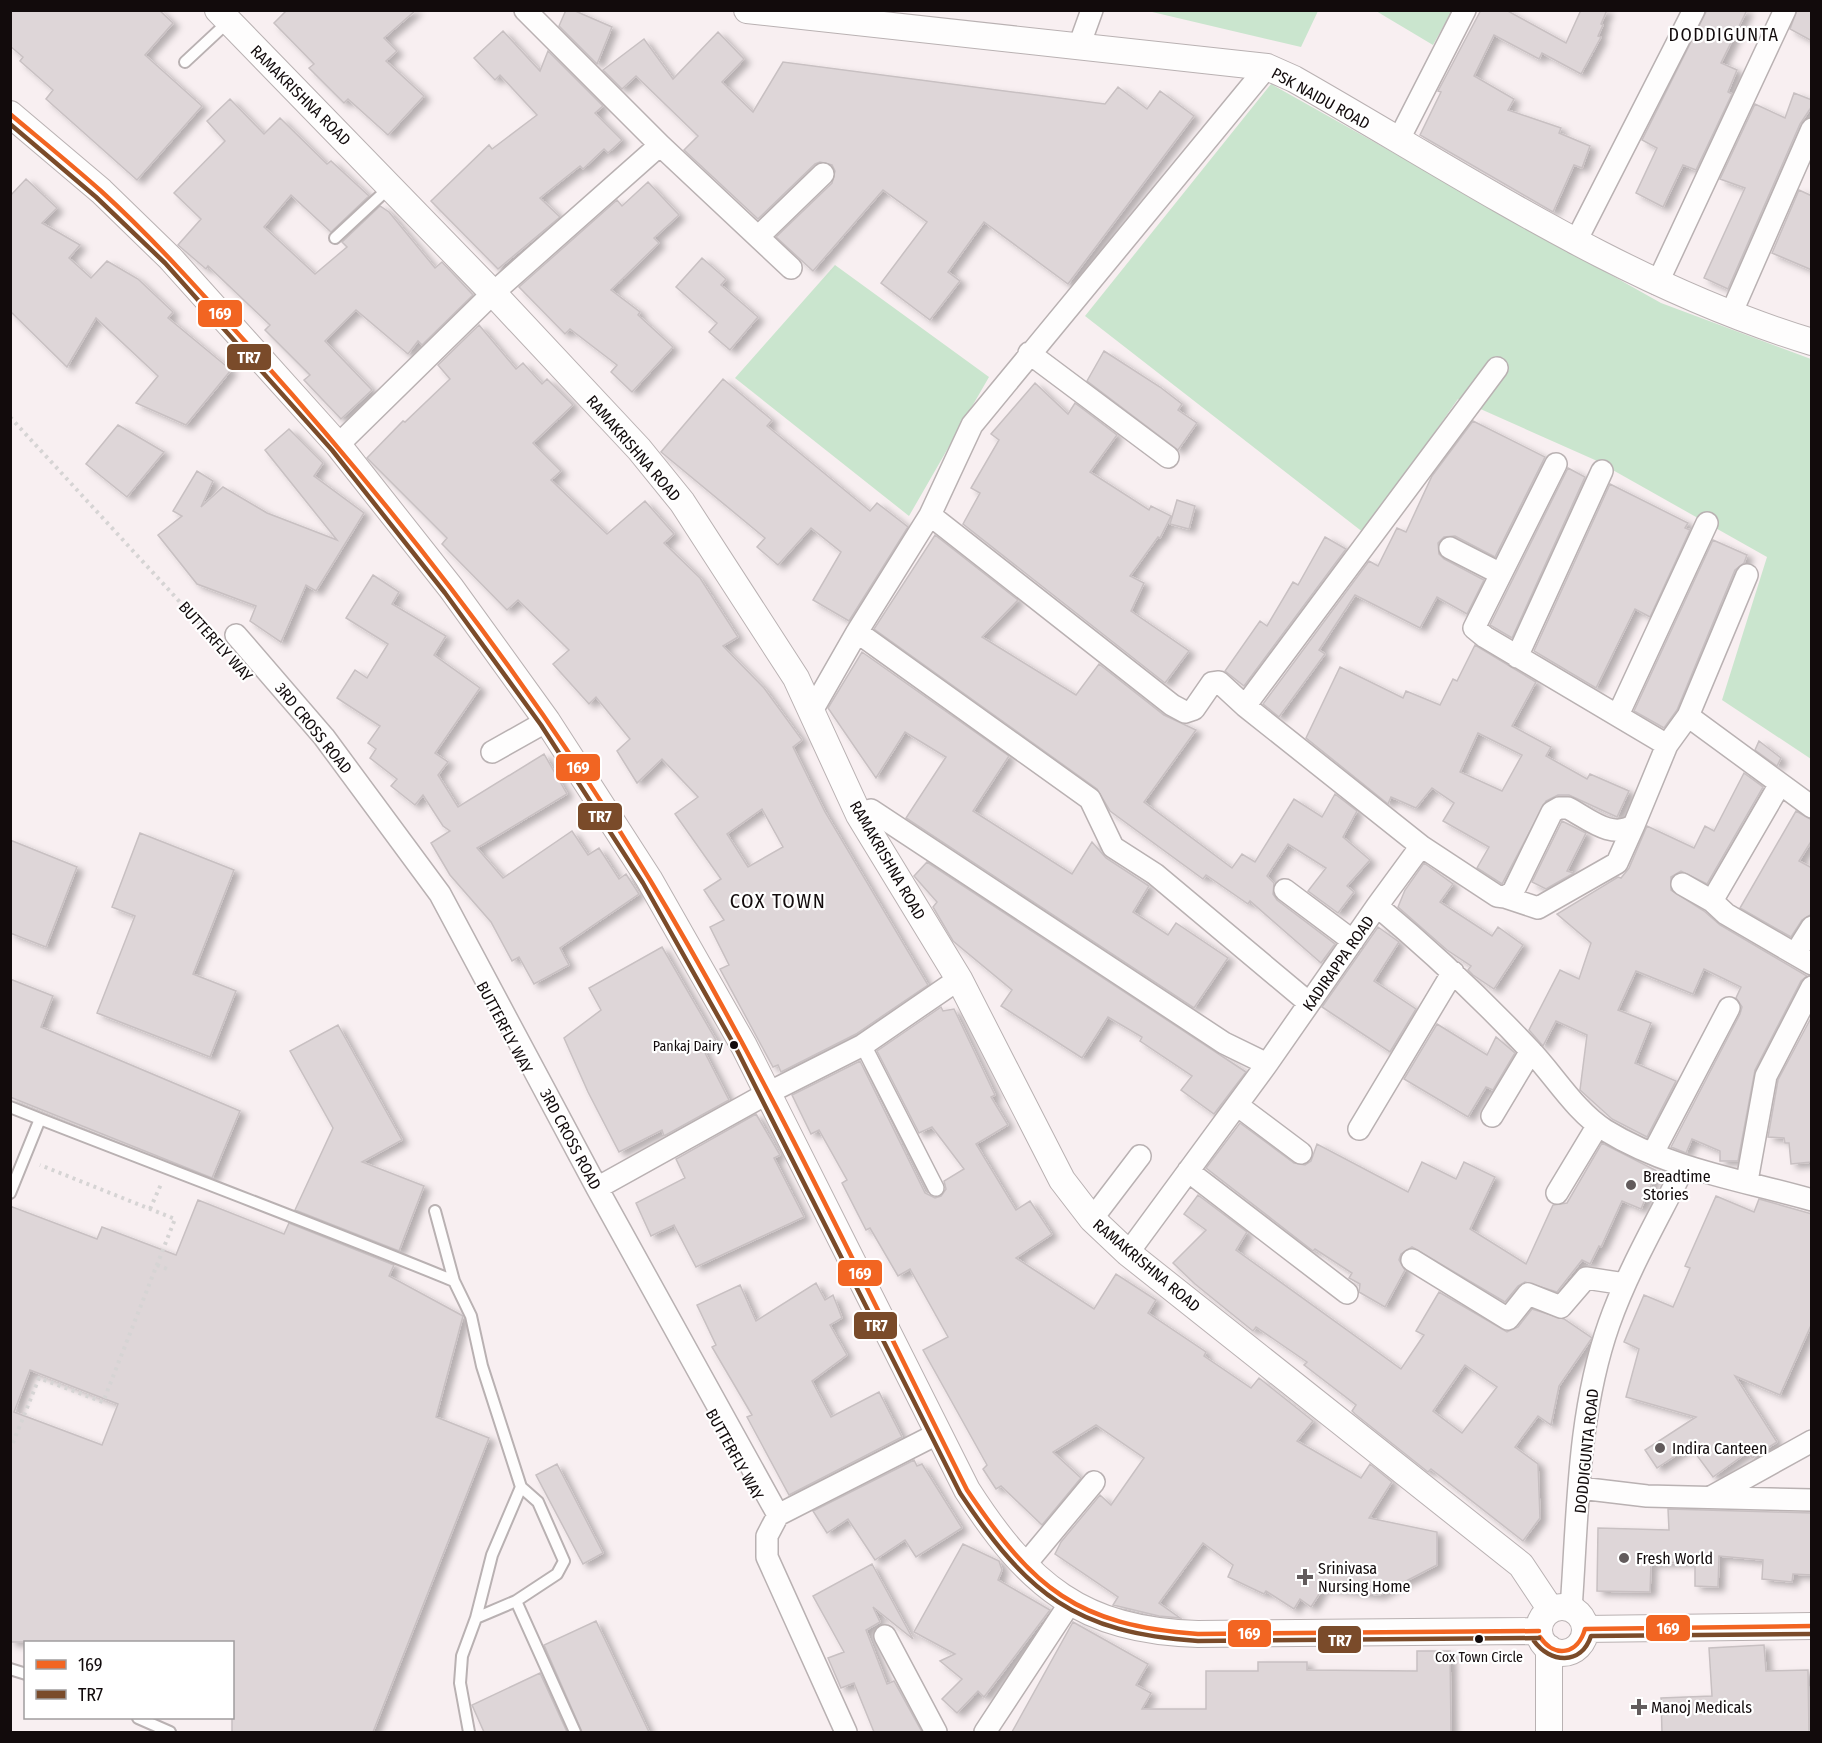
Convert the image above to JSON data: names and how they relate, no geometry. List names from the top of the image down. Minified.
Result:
{"streets":{"street":["RAMAKRISHNA ROAD","PSK NAIDU ROAD","3RD CROSS ROAD","KADIRAPPA ROAD","DODDIGUNTA ROAD"],"path":["BUTTERFLY WAY"]},"crossings":[["RAMAKRISHNA ROAD","KADIRAPPA ROAD"],["RAMAKRISHNA ROAD","DODDIGUNTA ROAD"],["BUTTERFLY WAY","3RD CROSS ROAD"],["KADIRAPPA ROAD","DODDIGUNTA ROAD"]],"districts":["DODDIGUNTA","COX TOWN"],"places":{"other":["Pankaj Dairy","Breadtime Stories","Indira Canteen","Fresh World","Cox Town Circle"],"health":["Srinivasa Nursing Home","Manoj Medicals"]},"lines":["transit line 169","transit line TR7"],"legend":["169","TR7"]}
